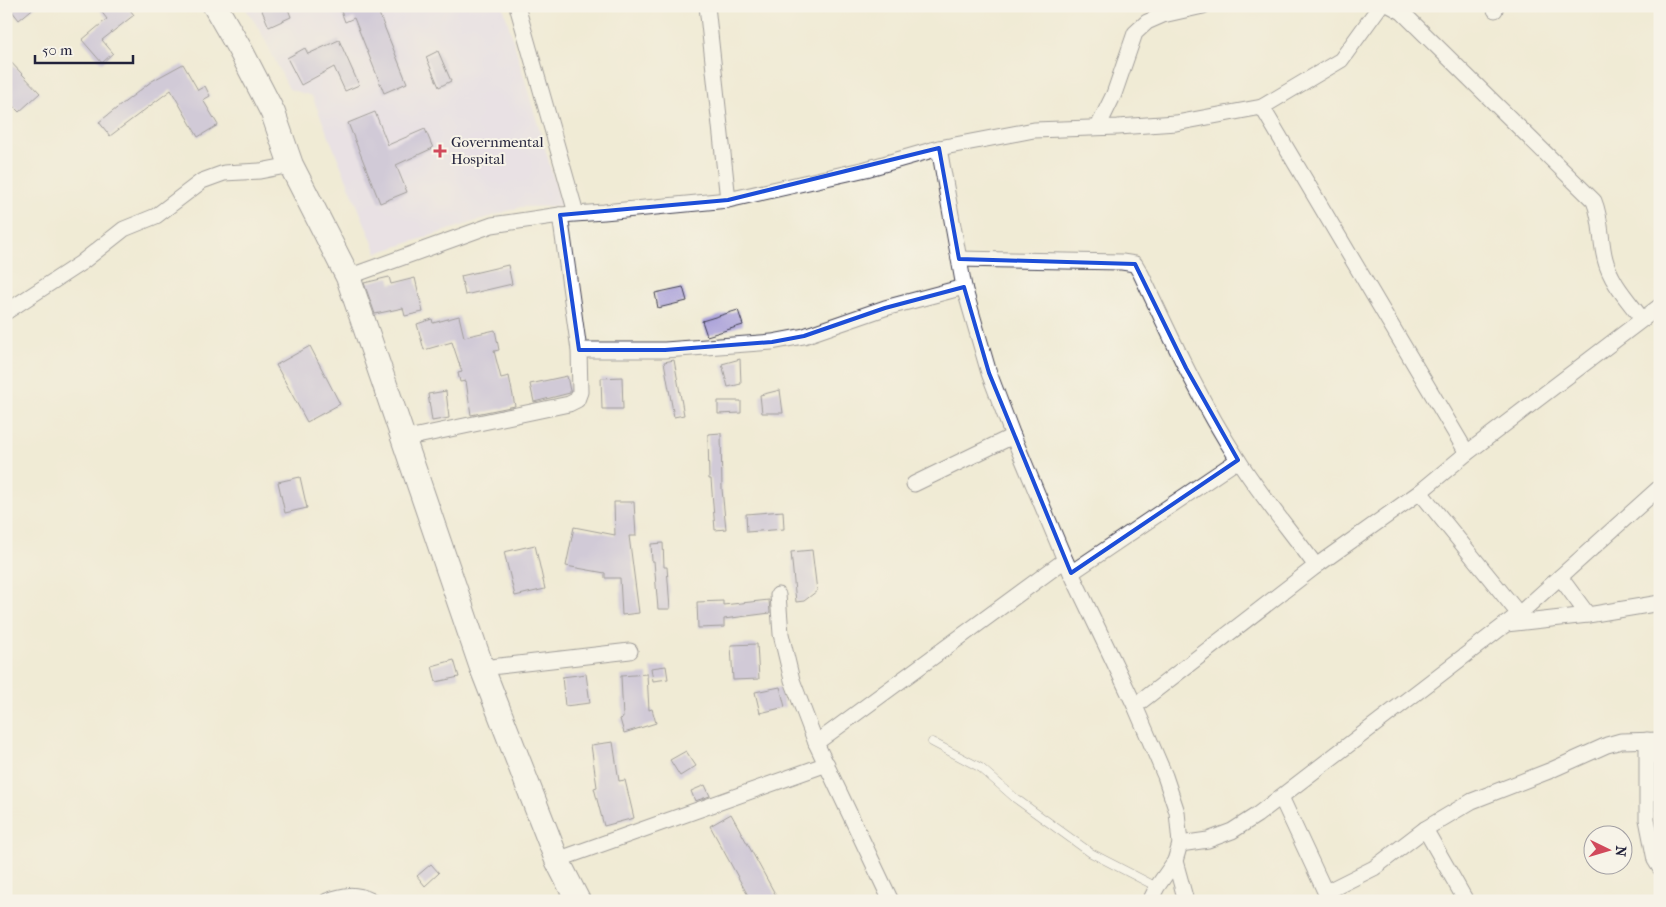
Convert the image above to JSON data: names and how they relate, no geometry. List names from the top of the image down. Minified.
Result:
{"places":{"health":["Governmental Hospital"]},"scale_bar":"50 m","north":"right"}
